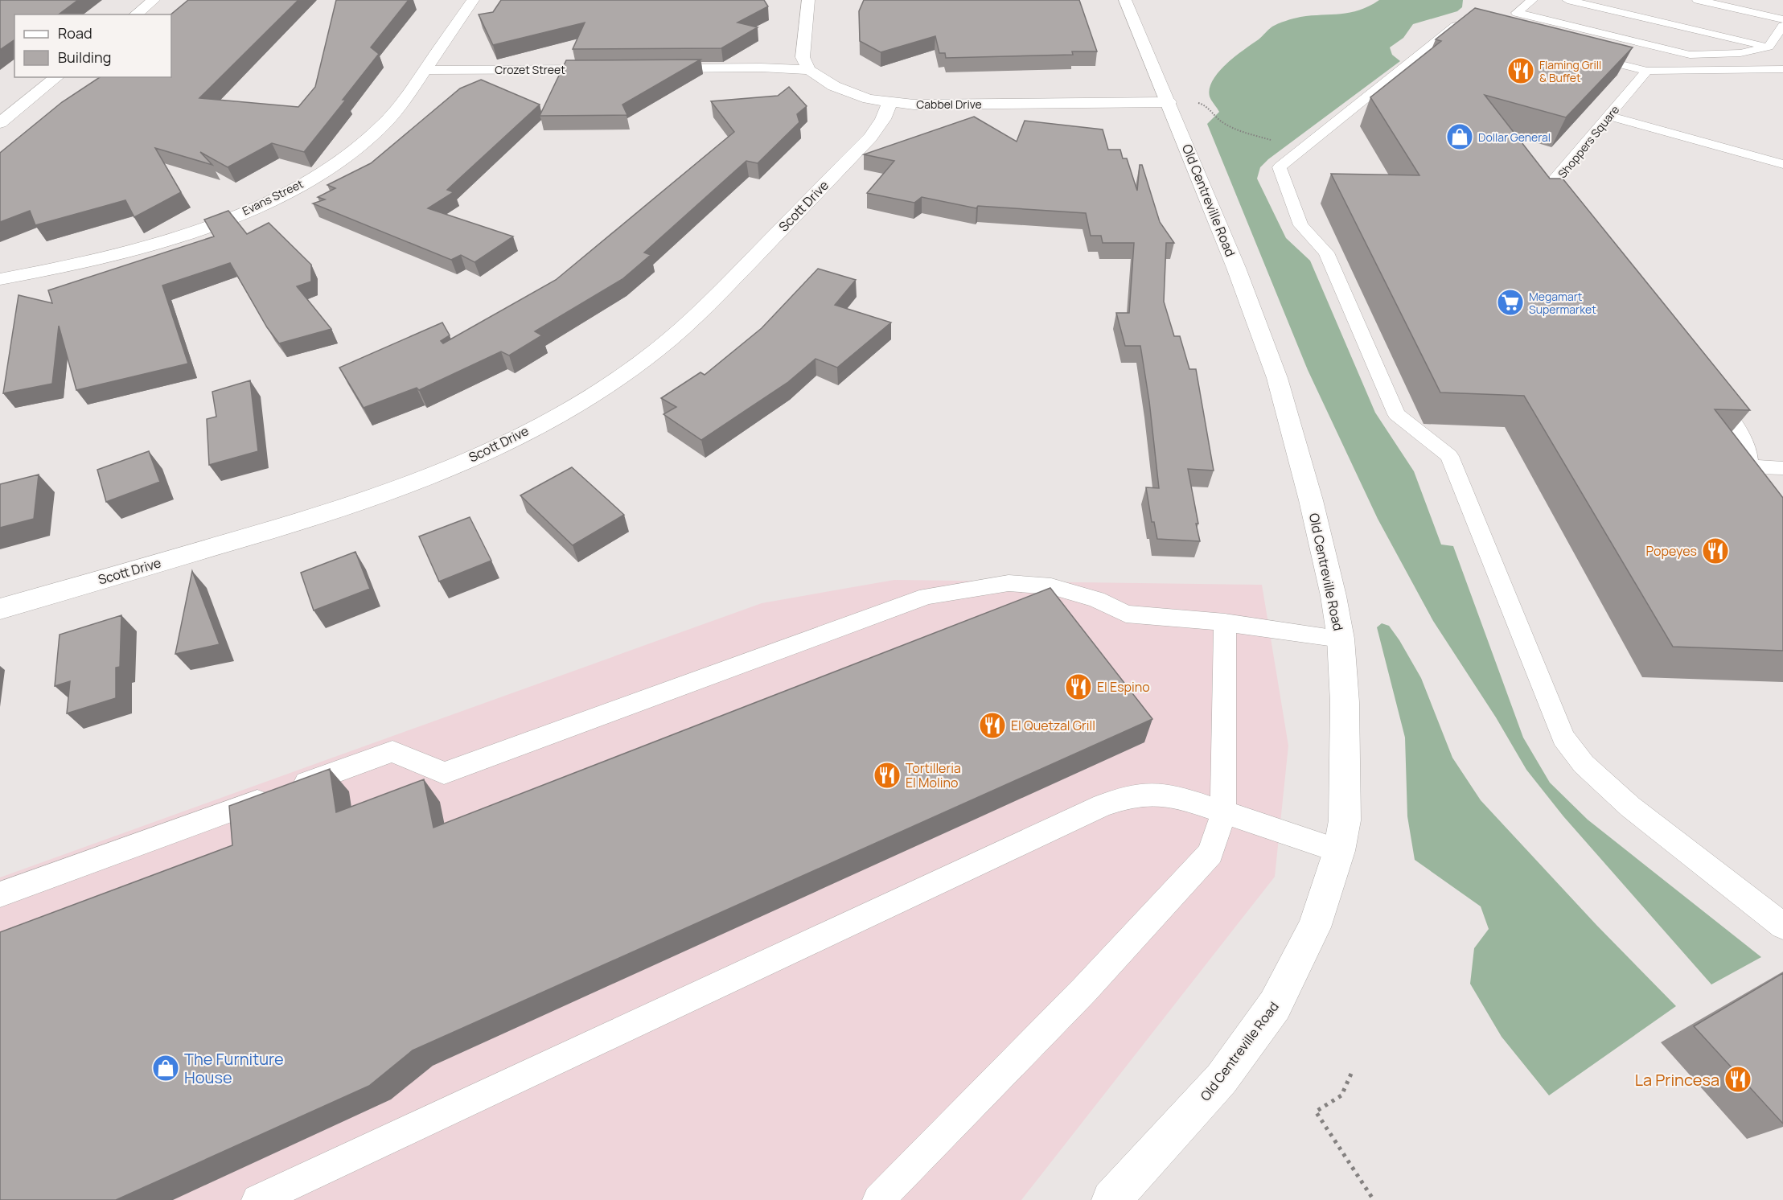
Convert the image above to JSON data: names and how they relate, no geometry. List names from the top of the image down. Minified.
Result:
{"streets":{"street":["Crozet Street","Cabbel Drive","Evans Street","Old Centreville Road","Scott Drive"],"lane":["Shoppers Square"]},"crossings":[["Crozet Street","Evans Street"],["Cabbel Drive","Old Centreville Road"],["Cabbel Drive","Scott Drive"]],"places":{"restaurant":["Flaming Grill & Buffet","Popeyes","El Espino","El Quetzal Grill","Tortilleria El Molino","La Princesa"],"shop":["Dollar General","The Furniture House"],"supermarket":["Megamart Supermarket"]},"legend":["Road","Building"]}
